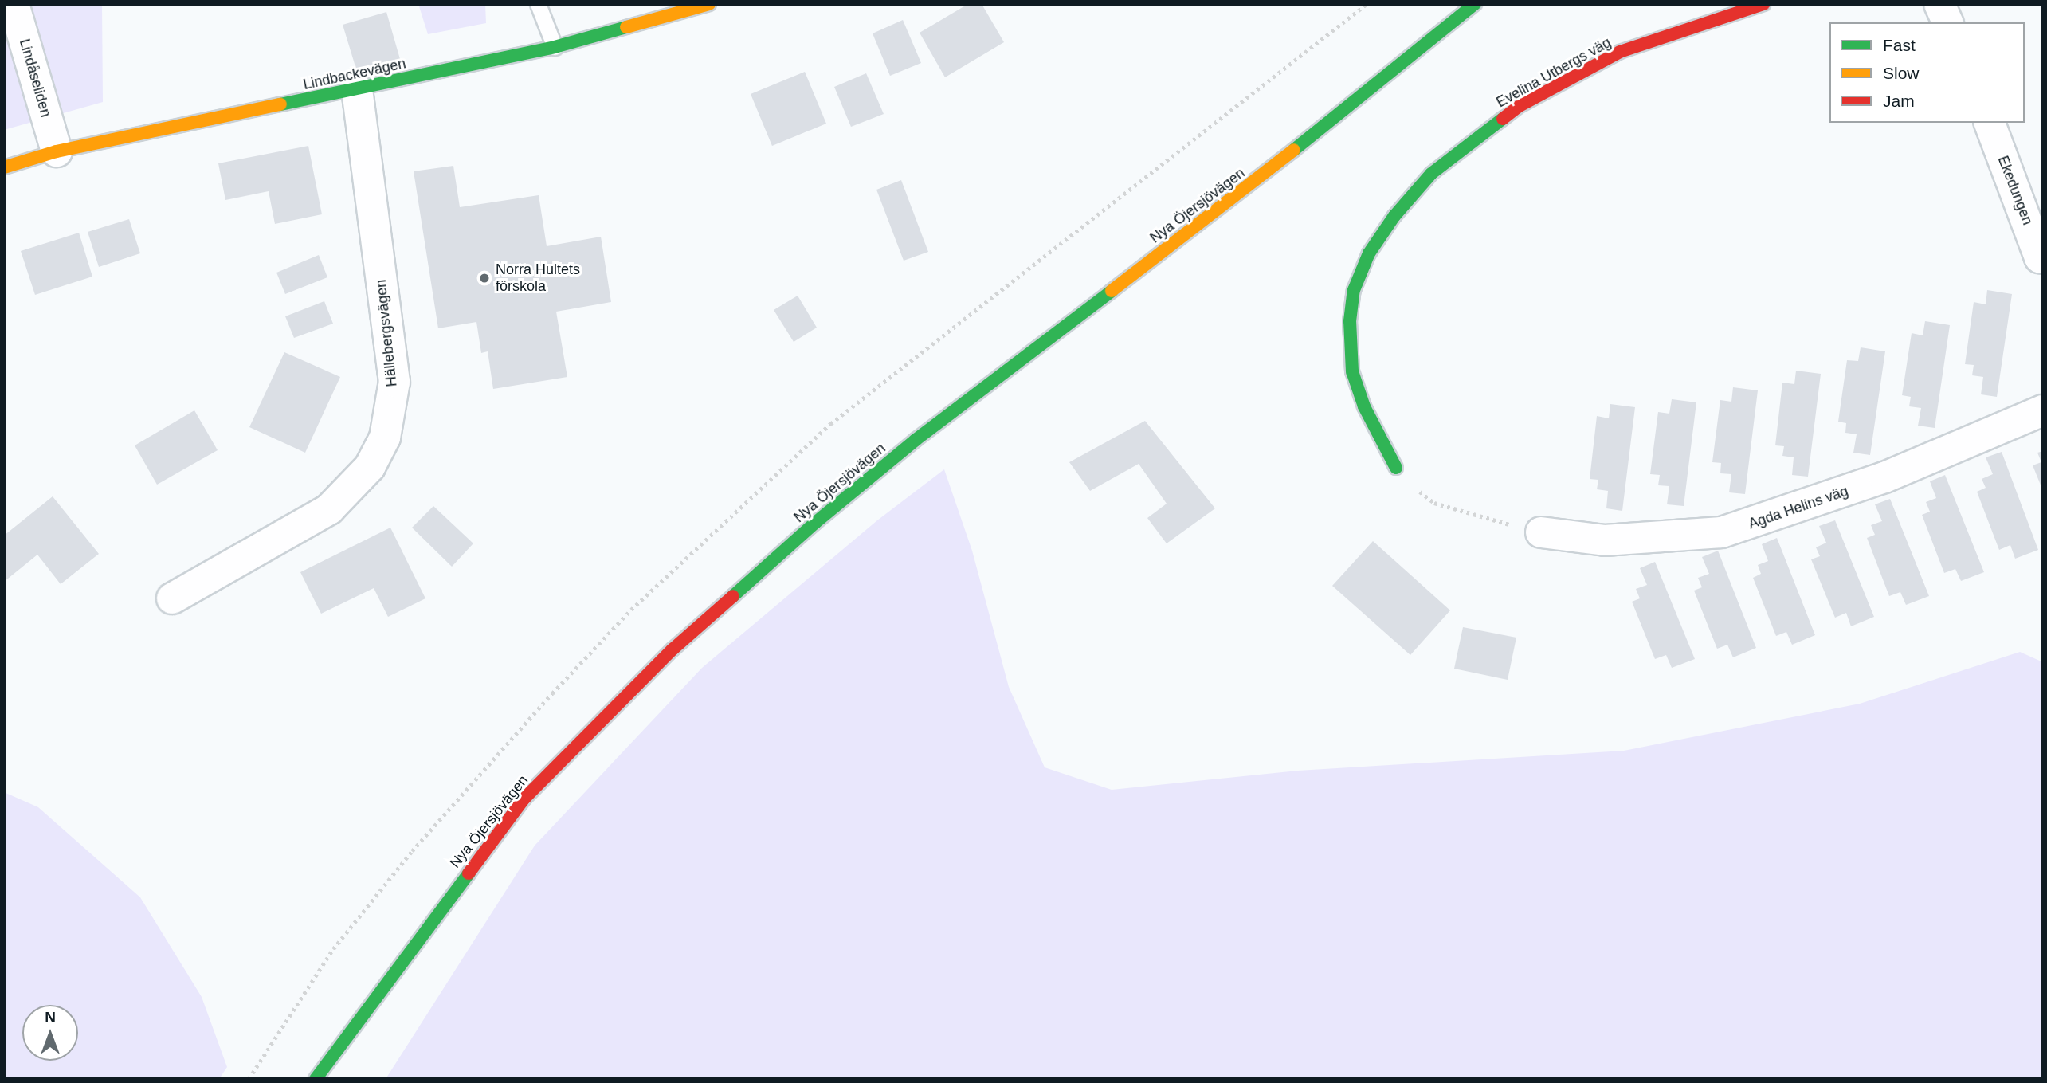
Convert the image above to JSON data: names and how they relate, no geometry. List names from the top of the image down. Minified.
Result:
{"streets":{"street":["Evelina Utbergs väg","Lindbackevägen","Lindåseliden","Ekedungen","Nya Öjersjövägen","Hällebergsvägen","Agda Helins väg"]},"crossings":[["Lindbackevägen","Lindåseliden"],["Lindbackevägen","Hällebergsvägen"]],"places":["Norra Hultets förskola"],"legend":["Fast","Slow","Jam"],"north":"top"}
